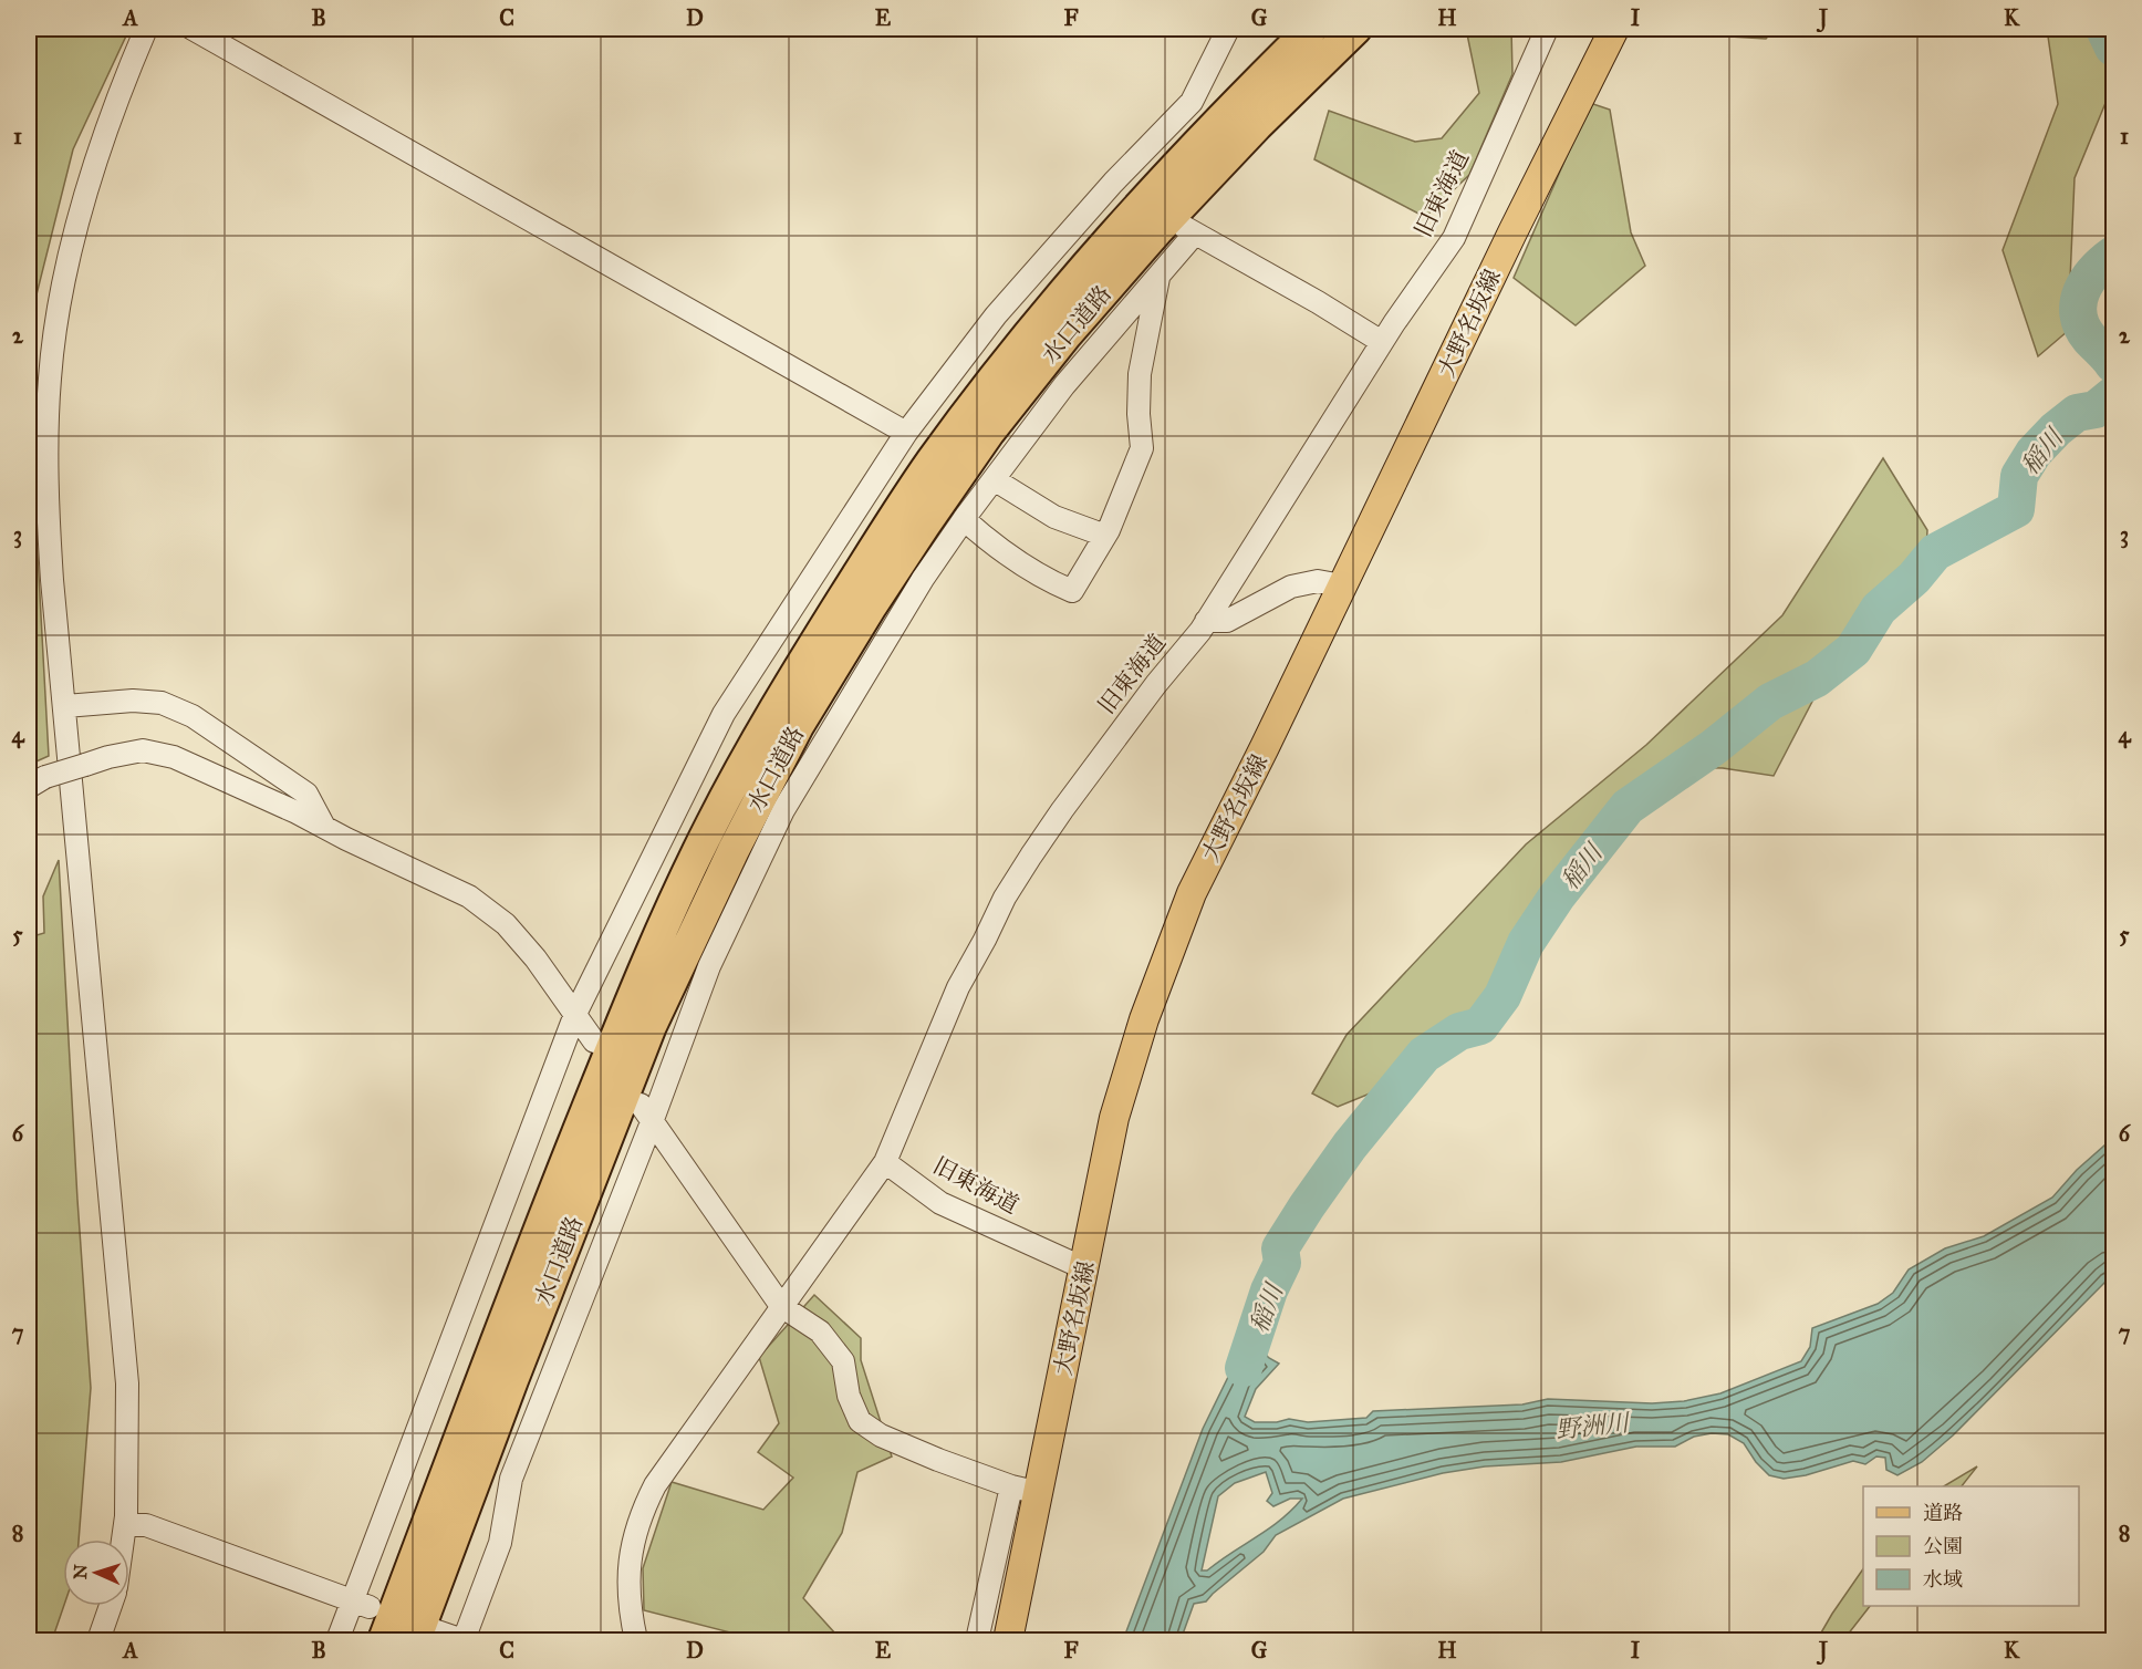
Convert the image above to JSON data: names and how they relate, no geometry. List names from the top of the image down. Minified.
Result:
{"streets":{"highway":["水口道路"],"main road":["大野名坂線"],"street":["旧東海道"]},"crossings":[["旧東海道","大野名坂線"]],"water":["稲川","野洲川"],"legend":["道路","公園","水域"],"north":"left","grid":{"columns":["A","B","C","D","E","F","G","H","I","J","K"],"rows":["1","2","3","4","5","6","7","8"]}}
